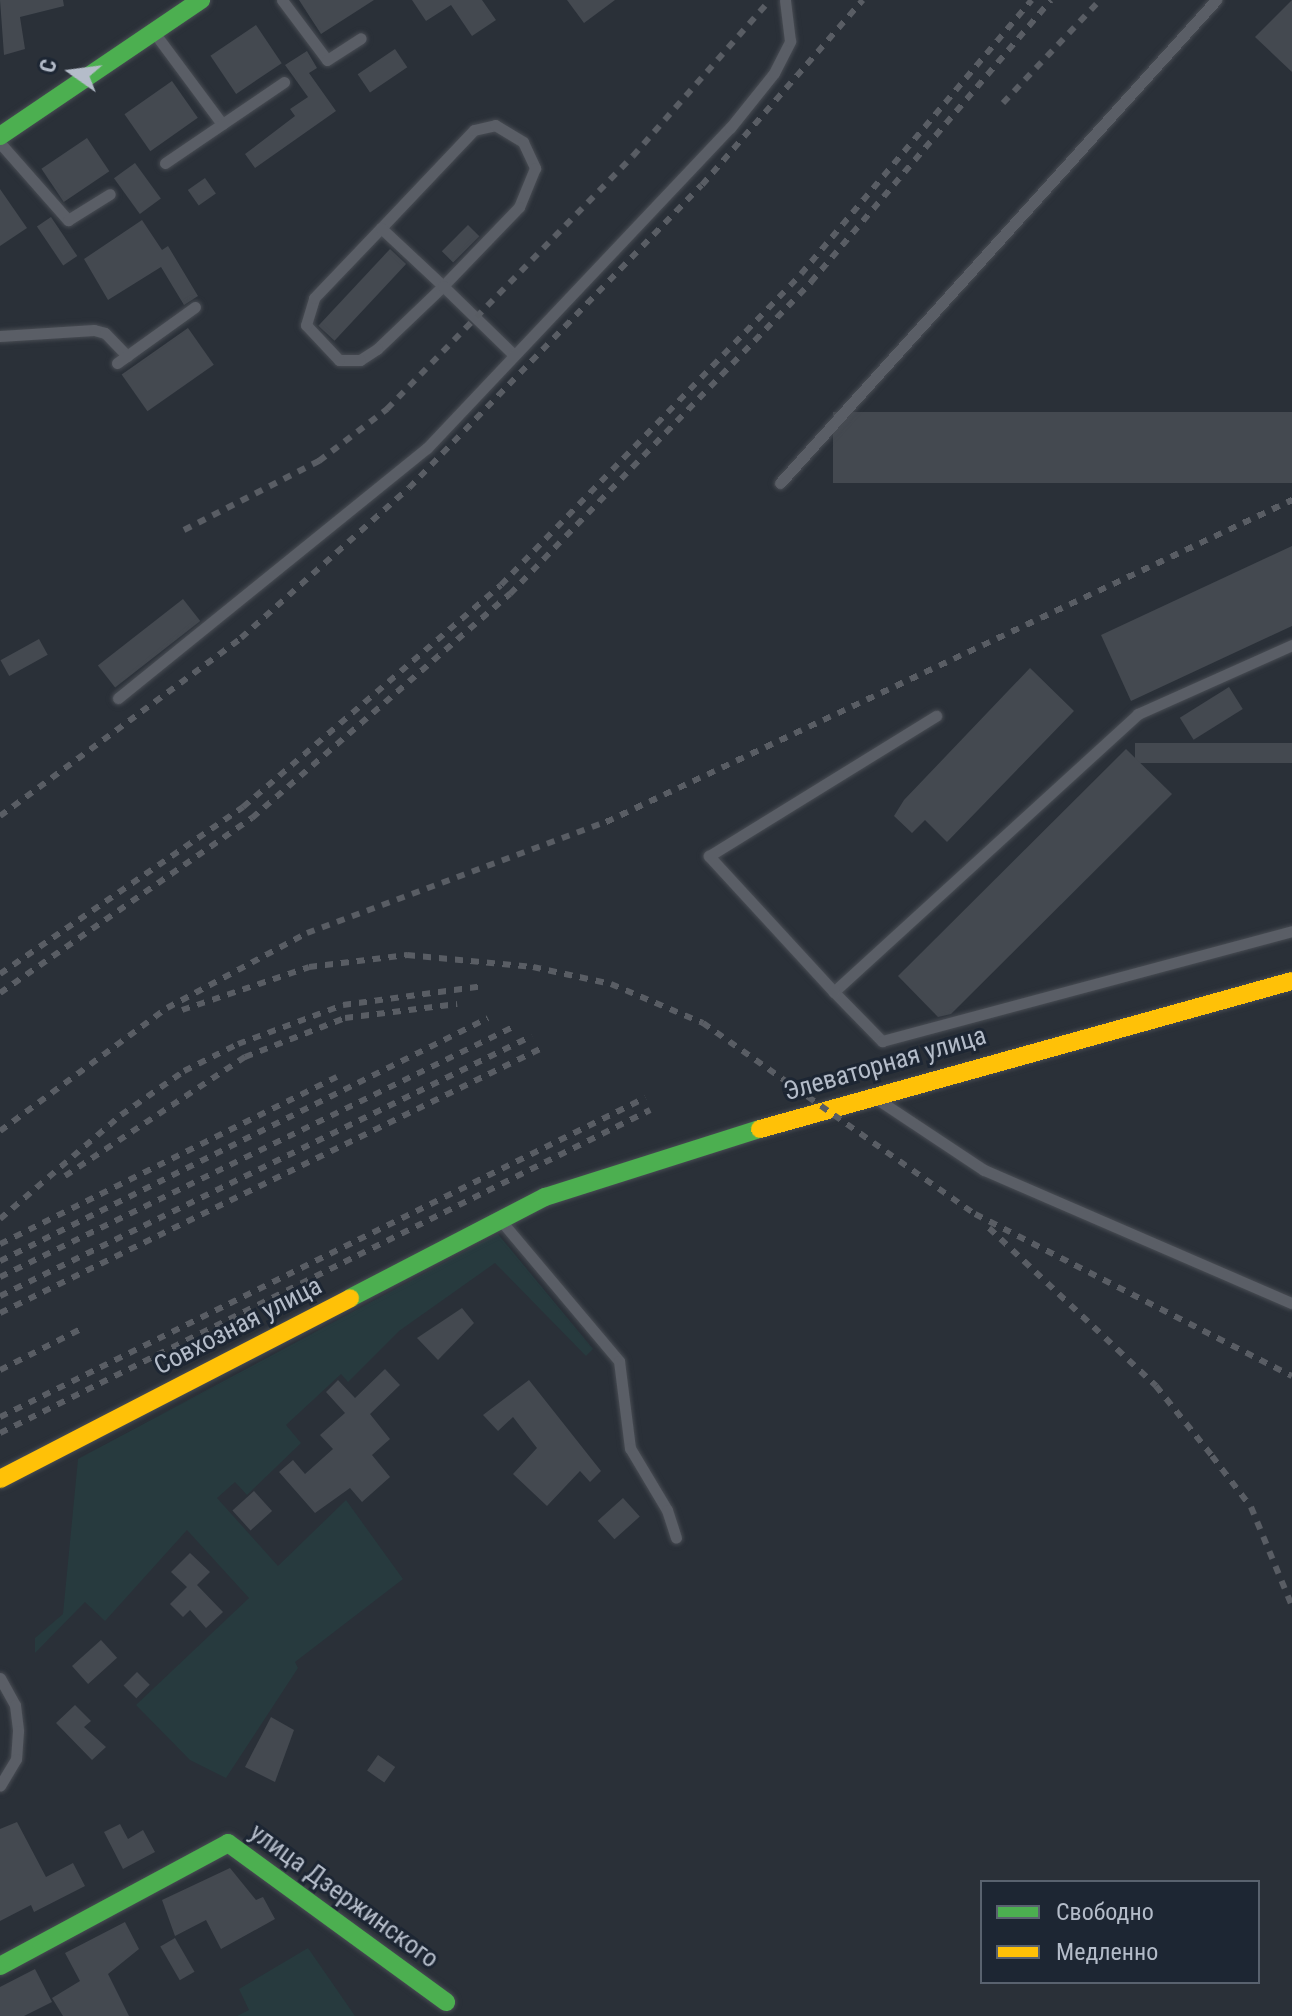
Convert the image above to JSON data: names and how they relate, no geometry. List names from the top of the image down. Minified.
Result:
{"streets":{"street":["Элеваторная улица","Совхозная улица","улица Дзержинского"]},"crossings":[["Элеваторная улица","Совхозная улица"]],"legend":["Свободно","Медленно"],"north":"left"}
